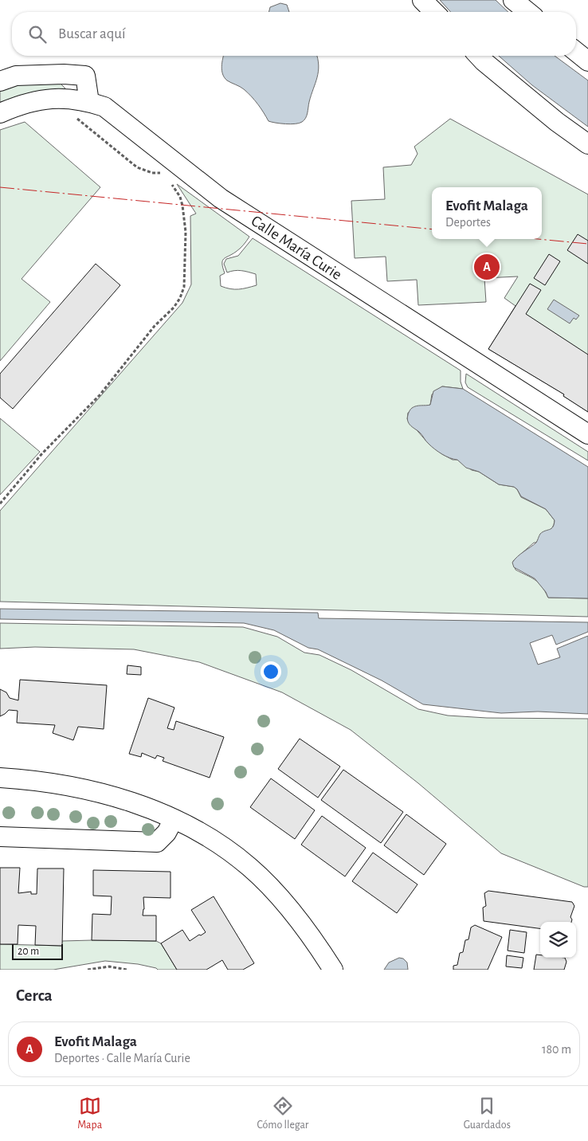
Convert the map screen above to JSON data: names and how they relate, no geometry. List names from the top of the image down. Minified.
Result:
{"streets":{"street":["Calle María Curie"]},"scale_bar":"20 m","page":{"search":"Buscar aquí","popup":["Evofit Malaga","Deportes"],"pins":"A","scale":"20 m","heading":"Cerca","list":[{"mark":"A","name":"Evofit Malaga","note":"Deportes · Calle María Curie","value":"180 m"}],"nav":["Mapa","Cómo llegar","Guardados"]}}
